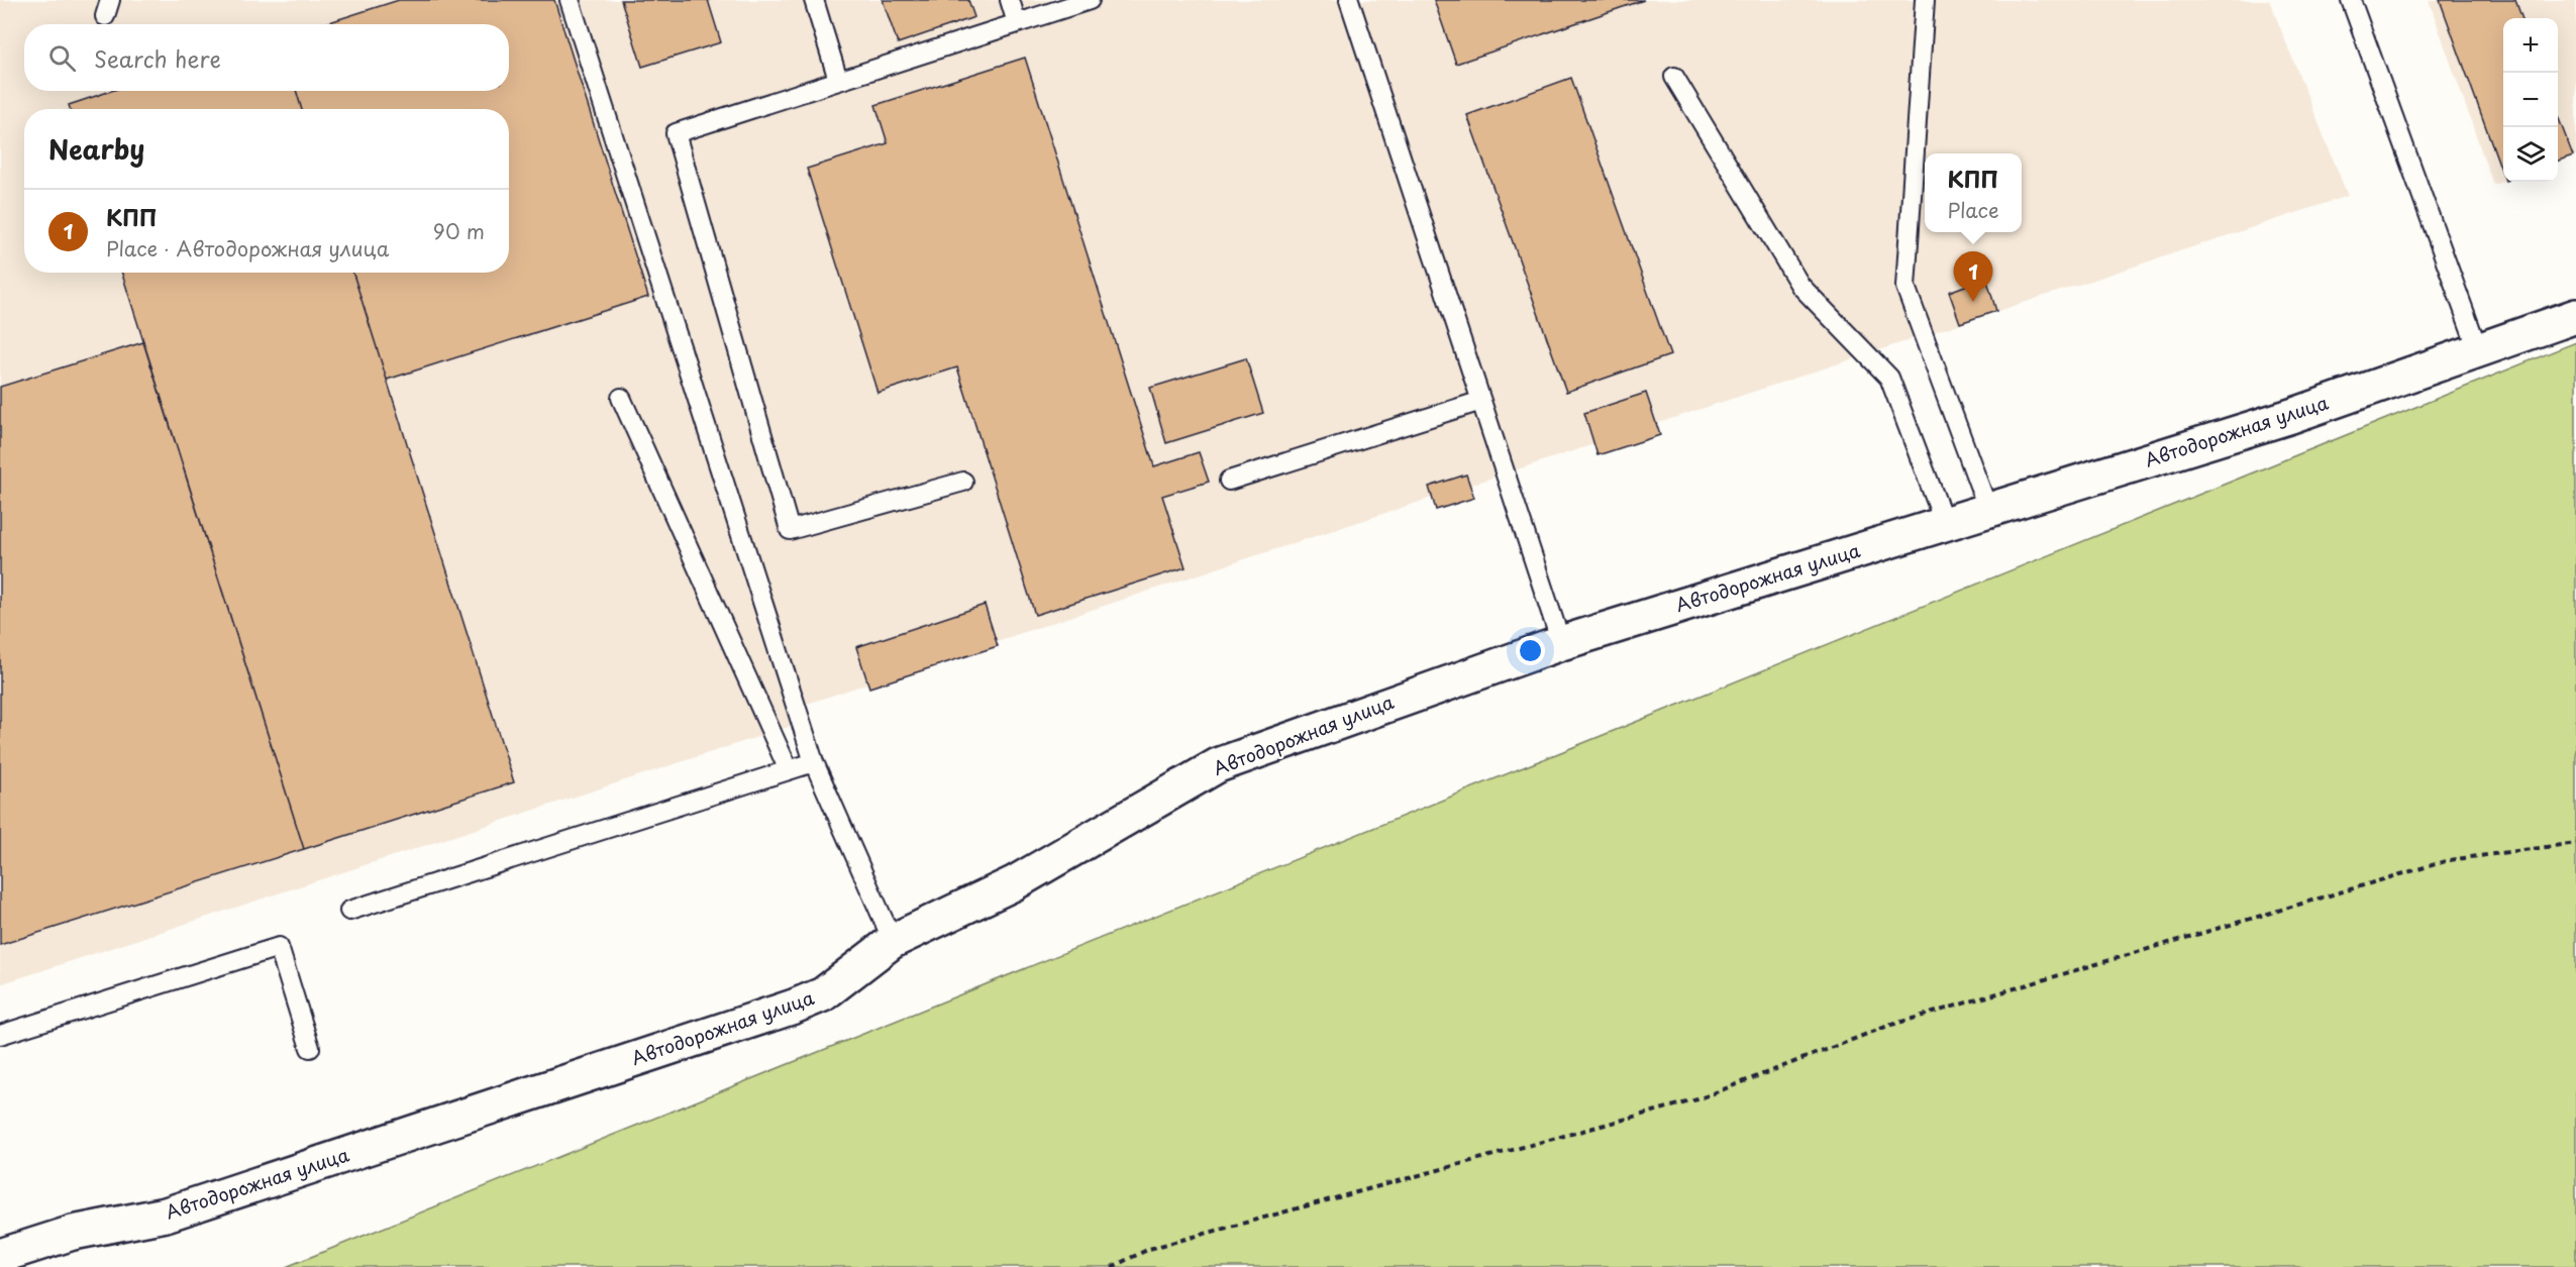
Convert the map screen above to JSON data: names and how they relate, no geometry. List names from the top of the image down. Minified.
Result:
{"streets":{"street":["Автодорожная улица"]},"page":{"map_buttons":["+","−"],"search":"Search here","heading":"Nearby","popup":["КПП","Place"],"list":[{"mark":"1","name":"КПП","note":"Place · Автодорожная улица","value":"90 m"}],"pins":"1"}}
